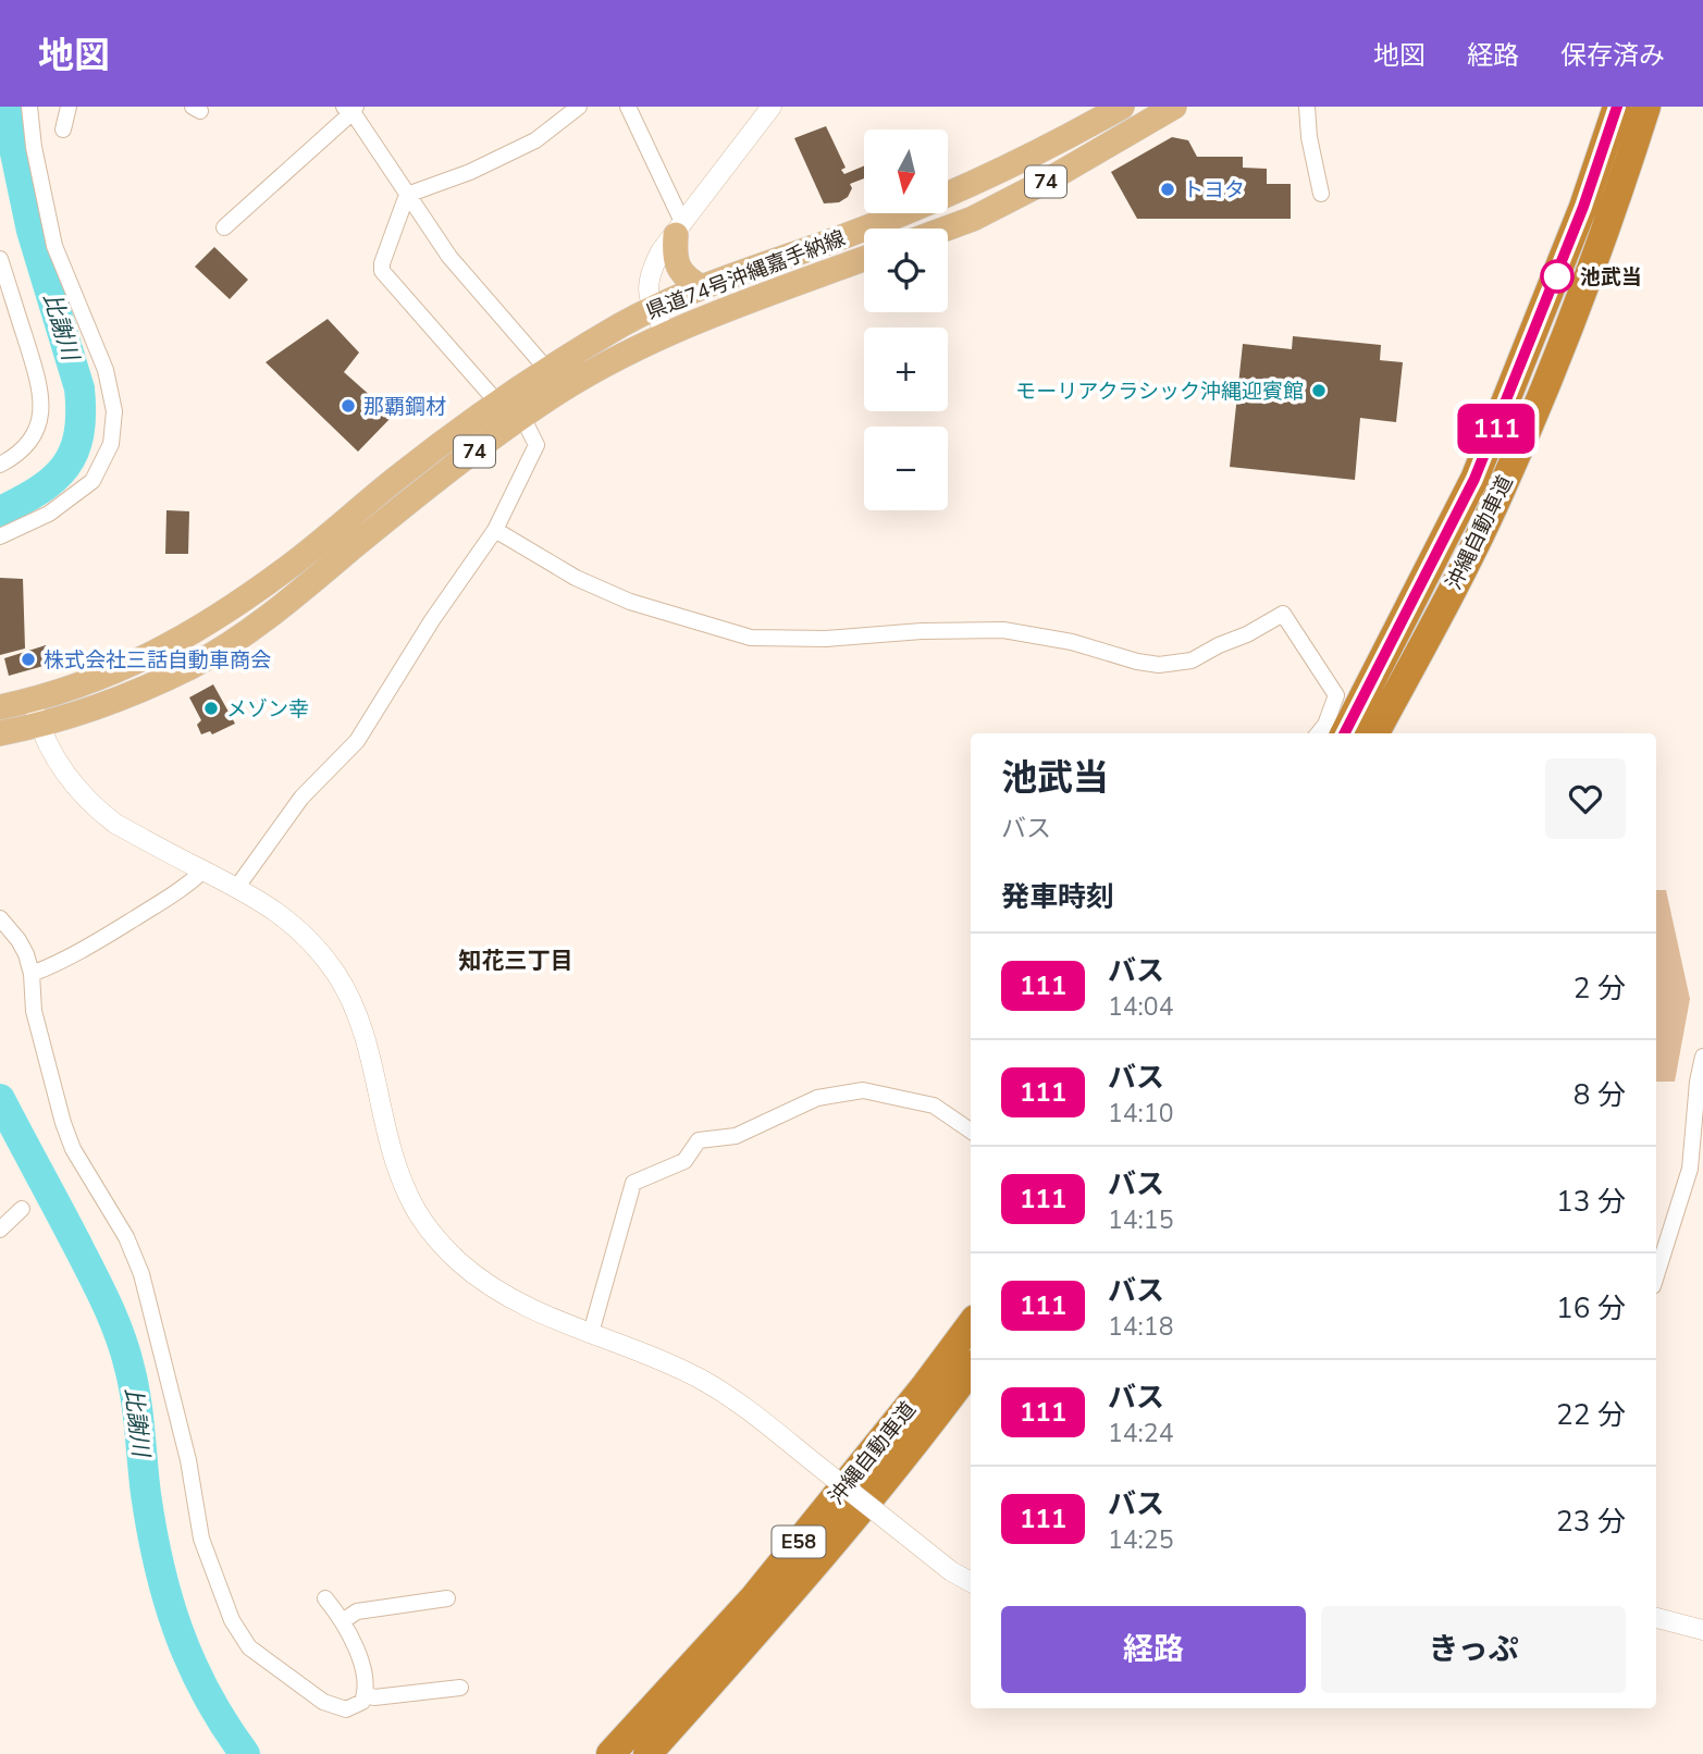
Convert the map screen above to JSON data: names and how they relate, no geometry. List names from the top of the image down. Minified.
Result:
{"streets":{"highway":["沖縄自動車道","E58"],"main road":["74","県道74号沖縄嘉手納線"]},"districts":["知花三丁目"],"water":["比謝川"],"places":["トヨタ","池武当","モーリアクラシック沖縄迎賓館","那覇鋼材","株式会社三話自動車商会","メゾン幸"],"lines":["bus line 111"],"north":"bottom","page":{"header":"地図","nav":["地図","経路","保存済み"],"on_map":"111","map_buttons":["+","−"],"heading":[["池武当","バス"],"発車時刻"],"list":[{"mark":"111","name":"バス","note":"14:04","value":"2 分"},{"mark":"111","name":"バス","note":"14:10","value":"8 分"},{"mark":"111","name":"バス","note":"14:15","value":"13 分"},{"mark":"111","name":"バス","note":"14:18","value":"16 分"},{"mark":"111","name":"バス","note":"14:24","value":"22 分"},{"mark":"111","name":"バス","note":"14:25","value":"23 分"}],"buttons":["経路","きっぷ"]}}
